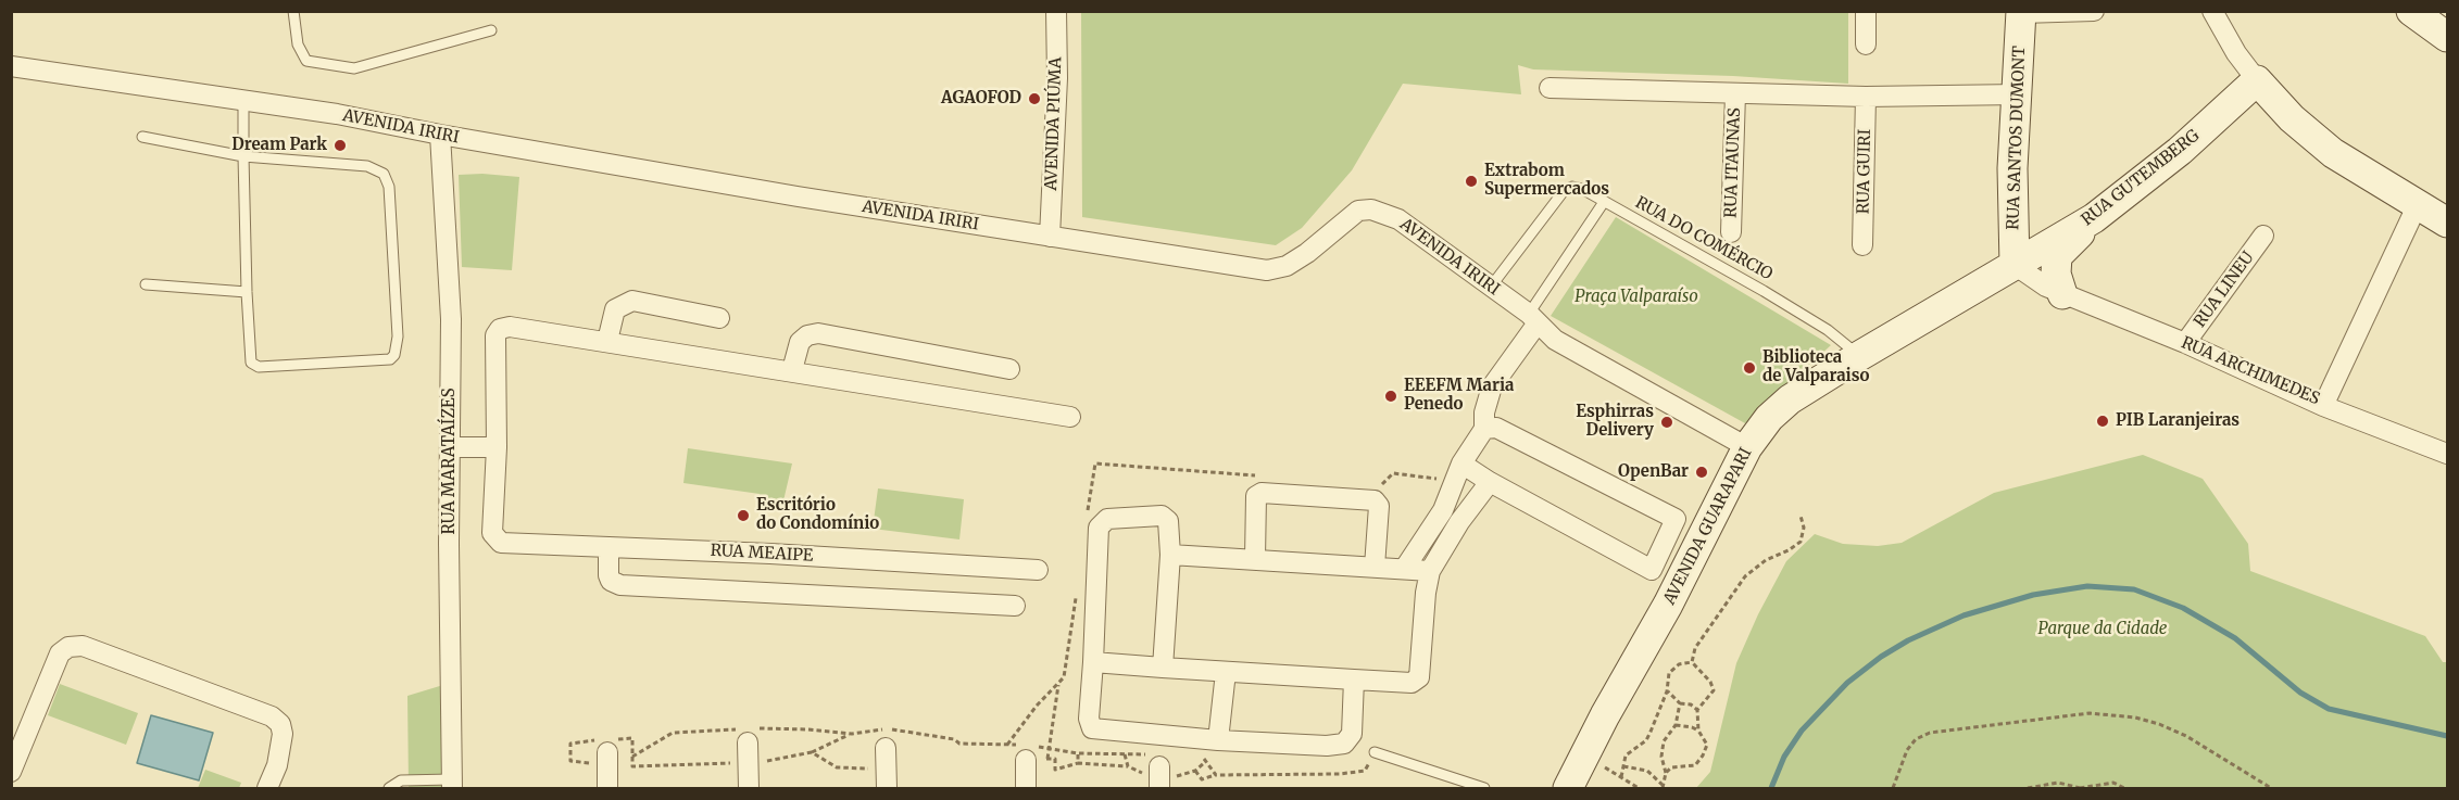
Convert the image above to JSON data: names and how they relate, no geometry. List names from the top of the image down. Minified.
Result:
{"streets":{"street":["AVENIDA PIÚMA","AVENIDA IRIRI","RUA SANTOS DUMONT","RUA ITAUNAS","RUA GUIRI","RUA GUTEMBERG","RUA LINEU","RUA ARCHIMEDES","RUA MARATAÍZES","AVENIDA GUARAPARI","RUA MEAIPE"],"lane":["RUA DO COMÉRCIO"]},"crossings":[["AVENIDA PIÚMA","AVENIDA IRIRI"],["AVENIDA IRIRI","RUA DO COMÉRCIO"],["AVENIDA IRIRI","RUA MARATAÍZES"],["AVENIDA IRIRI","AVENIDA GUARAPARI"],["RUA SANTOS DUMONT","RUA GUTEMBERG"],["RUA SANTOS DUMONT","RUA ARCHIMEDES"],["RUA SANTOS DUMONT","AVENIDA GUARAPARI"],["RUA GUTEMBERG","RUA ARCHIMEDES"],["RUA GUTEMBERG","AVENIDA GUARAPARI"],["RUA DO COMÉRCIO","AVENIDA GUARAPARI"],["RUA LINEU","RUA ARCHIMEDES"],["RUA ARCHIMEDES","AVENIDA GUARAPARI"]],"parks":["Praça Valparaíso","Parque da Cidade"],"places":["AGAOFOD","Dream Park","Extrabom Supermercados","Biblioteca de Valparaiso","EEEFM Maria Penedo","PIB Laranjeiras","Esphirras Delivery","OpenBar","Escritório do Condomínio"]}
